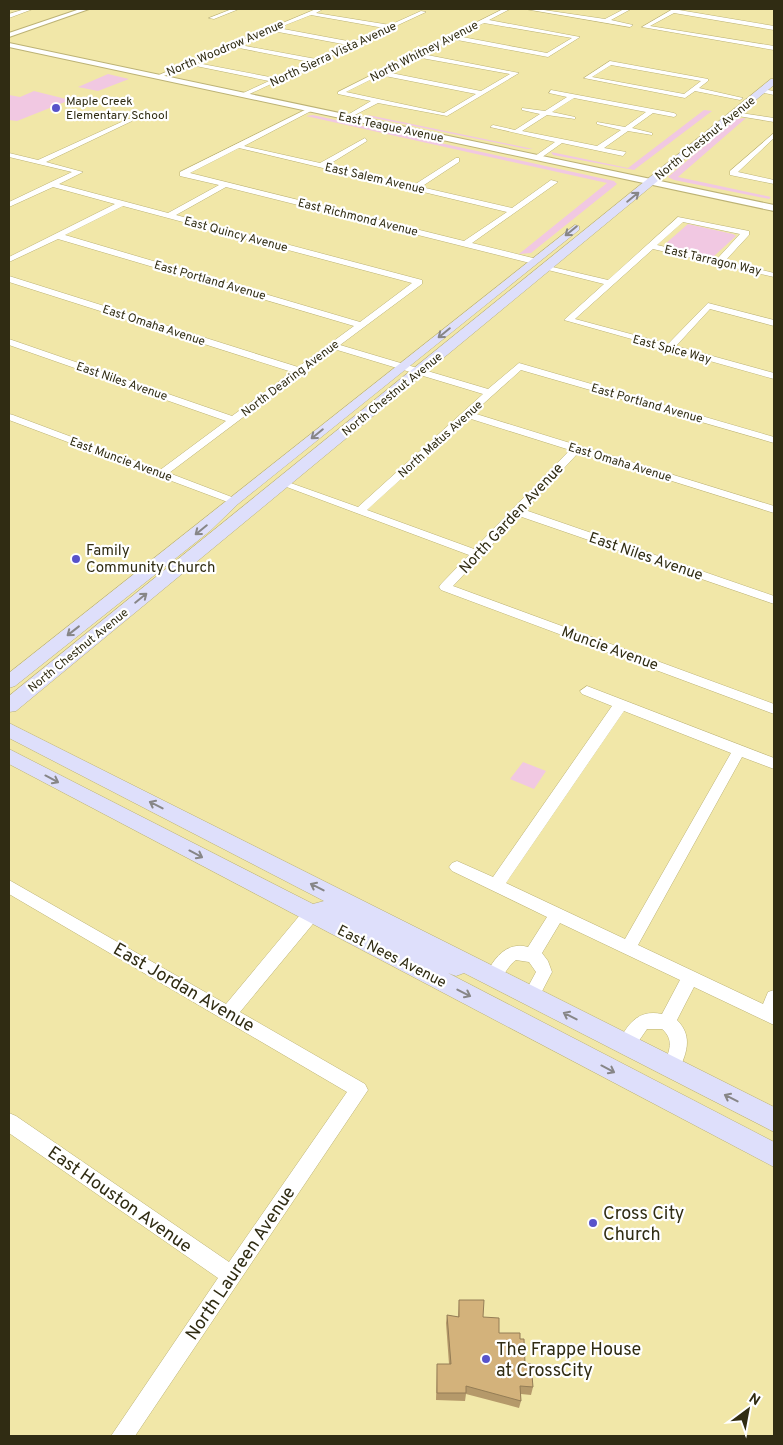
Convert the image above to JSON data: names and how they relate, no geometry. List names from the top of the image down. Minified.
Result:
{"streets":{"main road":["North Chestnut Avenue","East Nees Avenue"],"street":["North Woodrow Avenue","North Whitney Avenue","North Sierra Vista Avenue","East Teague Avenue","East Salem Avenue","East Richmond Avenue","East Quincy Avenue","East Tarragon Way","East Portland Avenue","East Omaha Avenue","East Spice Way","North Dearing Avenue","East Niles Avenue","North Matus Avenue","East Muncie Avenue","North Garden Avenue","Muncie Avenue","East Jordan Avenue","East Houston Avenue","North Laureen Avenue"]},"crossings":[["North Woodrow Avenue","East Teague Avenue"],["North Whitney Avenue","East Teague Avenue"],["North Sierra Vista Avenue","East Teague Avenue"],["East Teague Avenue","North Chestnut Avenue"],["North Chestnut Avenue","East Richmond Avenue"],["North Chestnut Avenue","East Muncie Avenue"],["East Salem Avenue","East Richmond Avenue"],["East Quincy Avenue","North Dearing Avenue"],["East Portland Avenue","North Dearing Avenue"],["East Portland Avenue","North Matus Avenue"],["East Omaha Avenue","North Dearing Avenue"],["East Omaha Avenue","North Matus Avenue"],["East Omaha Avenue","North Garden Avenue"],["North Dearing Avenue","East Niles Avenue"],["North Dearing Avenue","East Muncie Avenue"],["East Niles Avenue","North Garden Avenue"],["North Garden Avenue","Muncie Avenue"],["East Jordan Avenue","North Laureen Avenue"],["East Houston Avenue","North Laureen Avenue"]],"places":["Maple Creek Elementary School","Family Community Church","Cross City Church","The Frappe House at CrossCity"],"north":"top right"}
